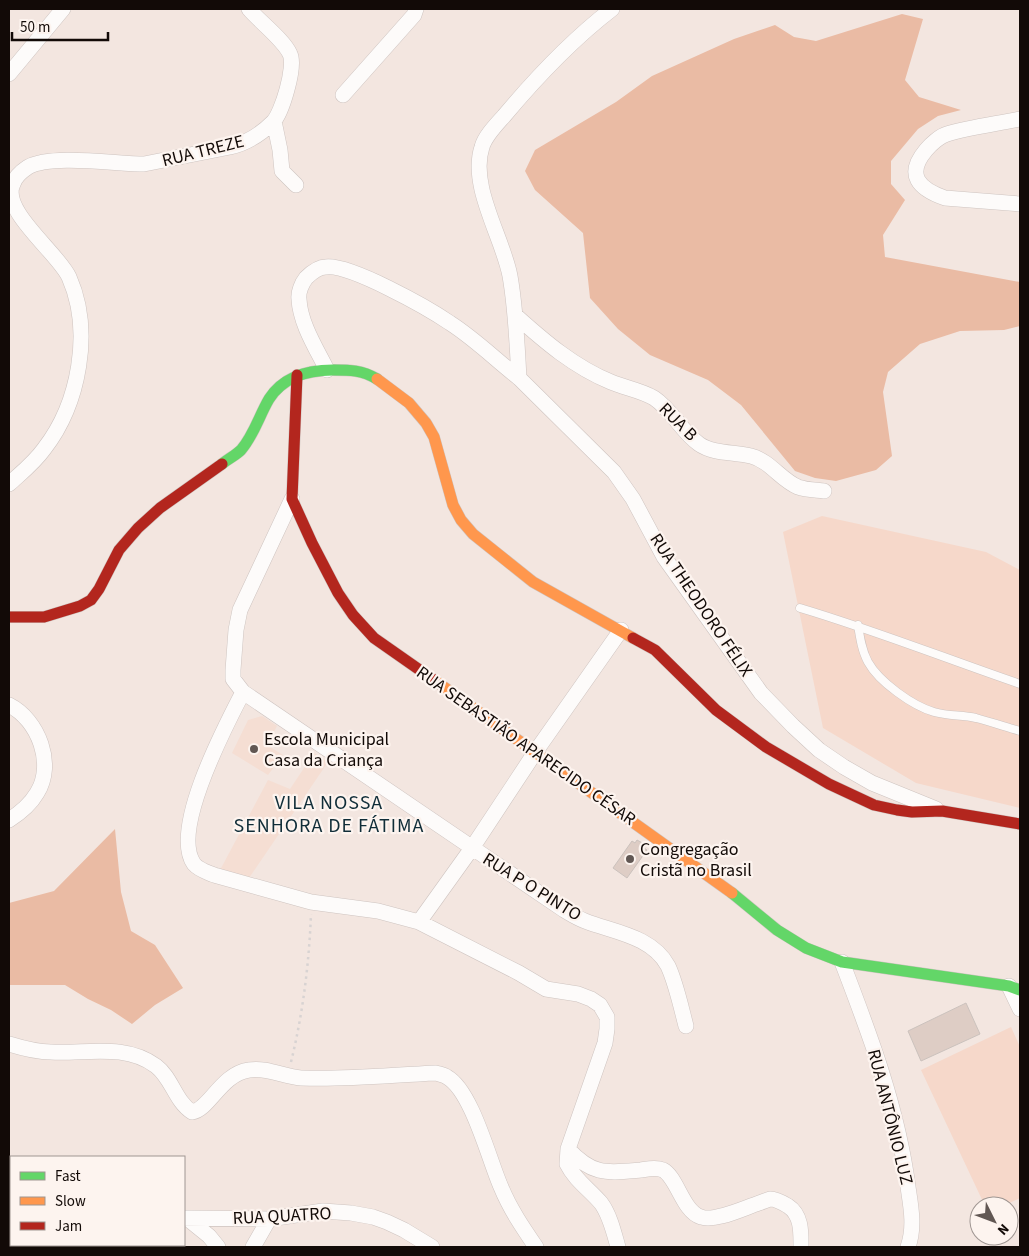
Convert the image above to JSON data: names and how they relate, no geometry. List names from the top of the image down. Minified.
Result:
{"streets":{"street":["RUA TREZE","RUA B","RUA THEODORO FÉLIX","RUA SEBASTIÃO APARECIDO CÉSAR","RUA P O PINTO","RUA ANTÔNIO LUZ","RUA QUATRO"]},"crossings":[["RUA SEBASTIÃO APARECIDO CÉSAR","RUA ANTÔNIO LUZ"]],"districts":["VILA NOSSA SENHORA DE FÁTIMA"],"places":["Escola Municipal Casa da Criança","Congregação Cristã no Brasil"],"legend":["Fast","Slow","Jam"],"scale_bar":"50 m","north":"bottom right"}
